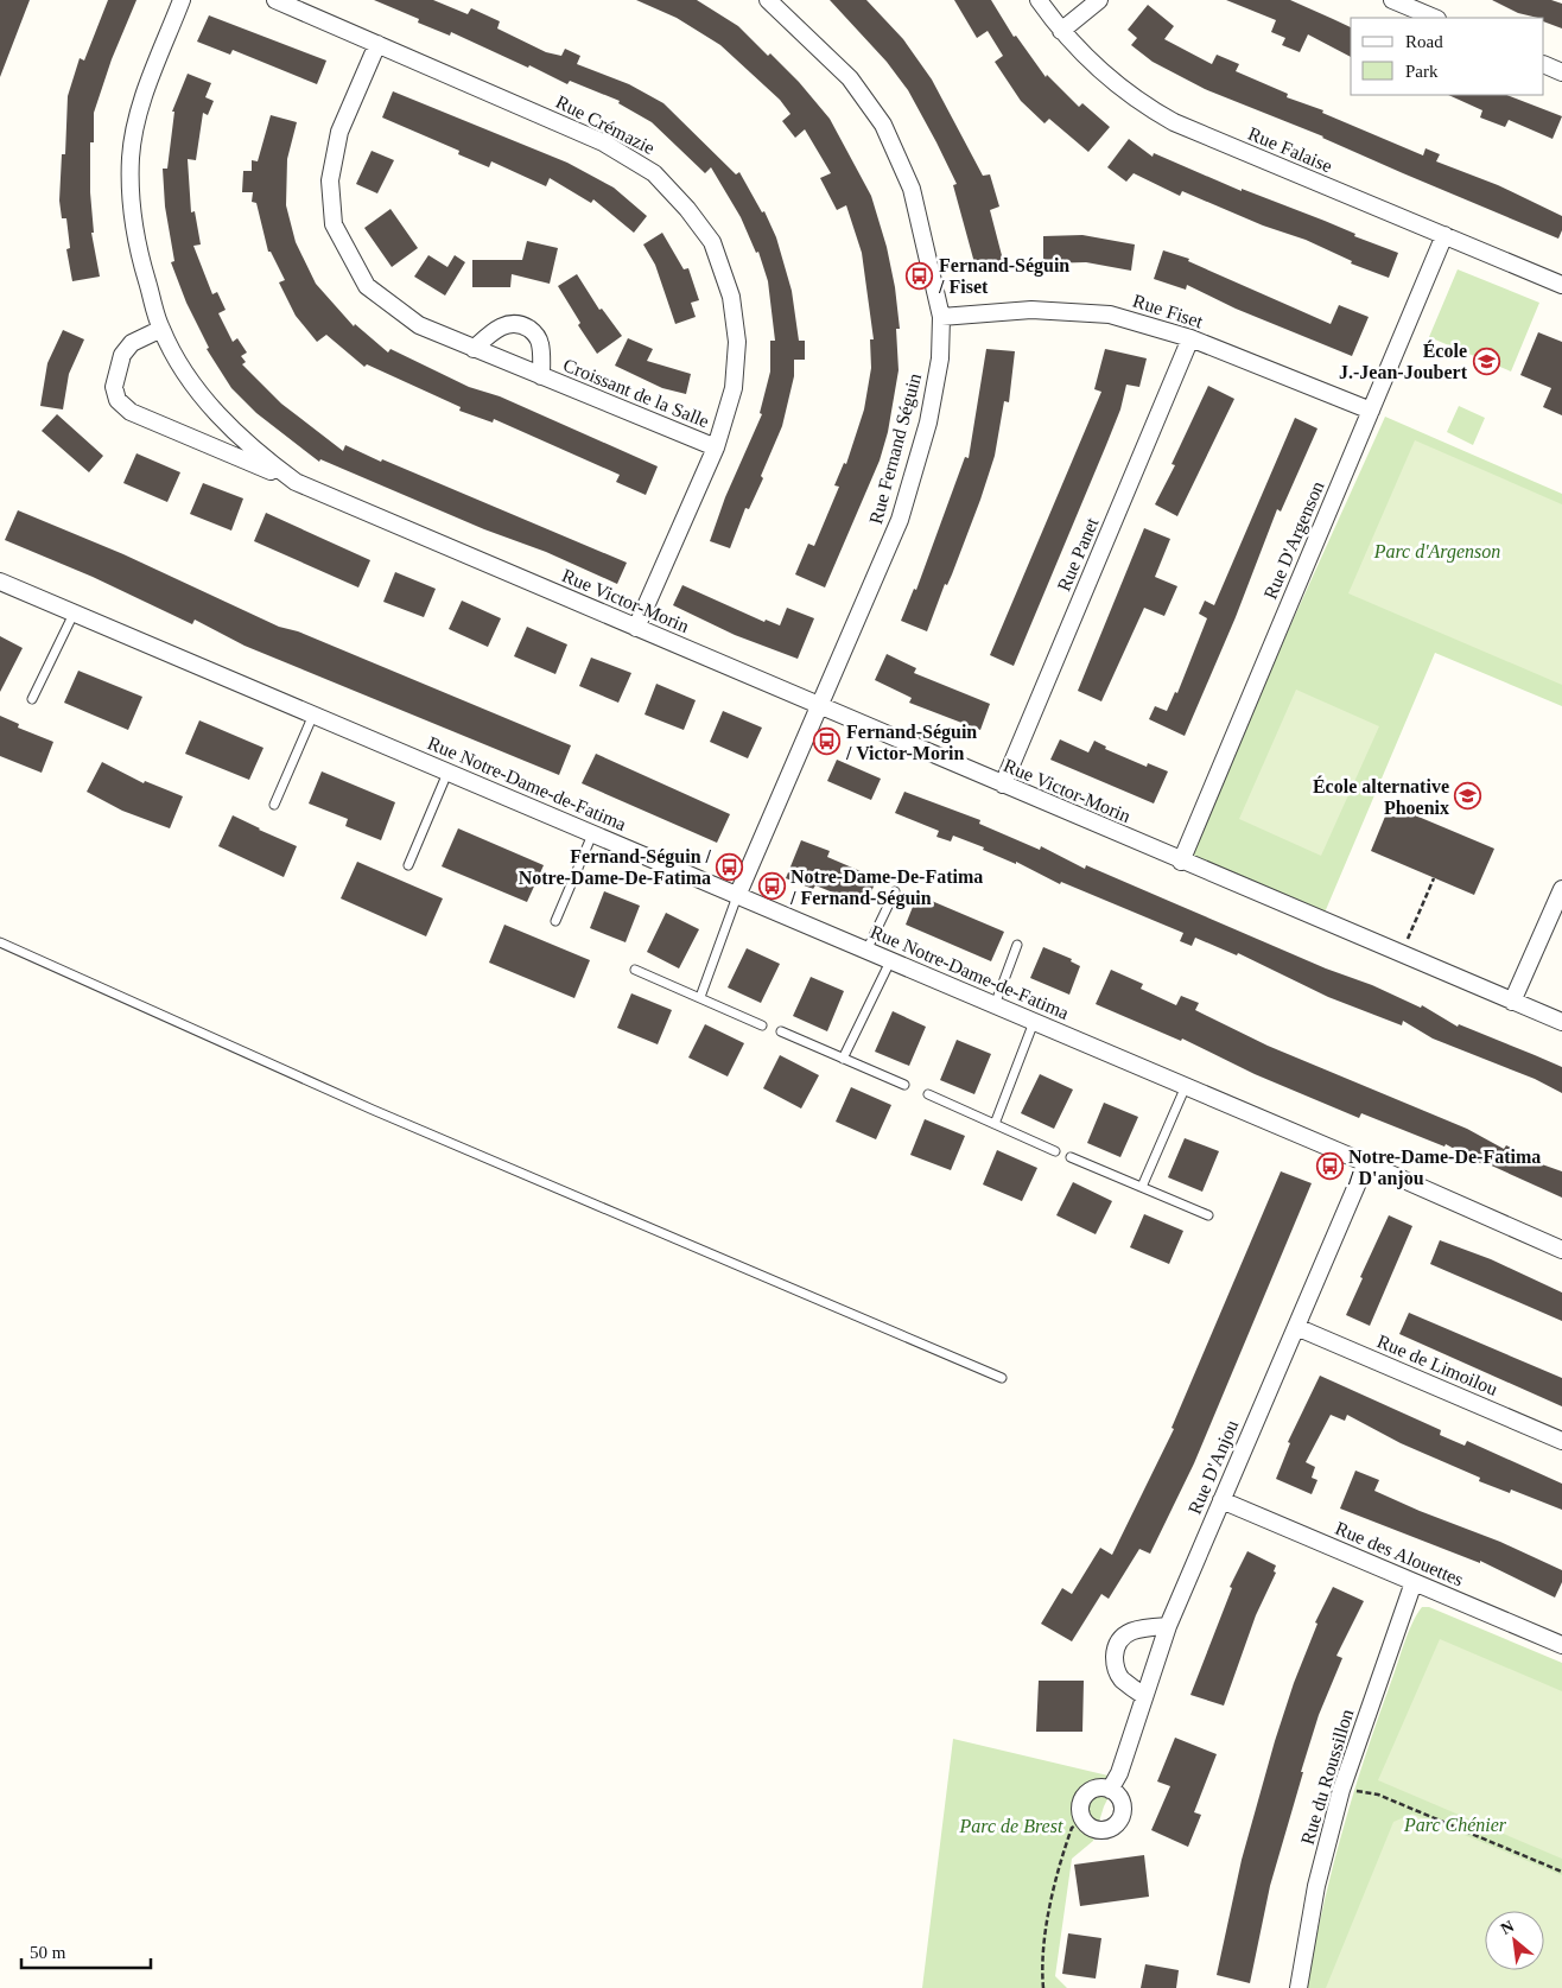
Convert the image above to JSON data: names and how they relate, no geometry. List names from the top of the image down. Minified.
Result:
{"streets":{"street":["Rue Crémazie","Rue Falaise","Rue Fiset","Croissant de la Salle","Rue Fernand Séguin","Rue D'Argenson","Rue Panet","Rue Victor-Morin","Rue Notre-Dame-de-Fatima","Rue de Limoilou","Rue D'Anjou","Rue des Alouettes","Rue du Roussillon"]},"crossings":[["Rue Crémazie","Croissant de la Salle"],["Rue Crémazie","Rue Victor-Morin"],["Rue Falaise","Rue D'Argenson"],["Rue Fiset","Rue Fernand Séguin"],["Rue Fiset","Rue D'Argenson"],["Rue Fiset","Rue Panet"],["Rue Fernand Séguin","Rue Victor-Morin"],["Rue Fernand Séguin","Rue Notre-Dame-de-Fatima"],["Rue D'Argenson","Rue Victor-Morin"],["Rue Panet","Rue Victor-Morin"],["Rue Notre-Dame-de-Fatima","Rue D'Anjou"],["Rue de Limoilou","Rue D'Anjou"],["Rue D'Anjou","Rue des Alouettes"],["Rue des Alouettes","Rue du Roussillon"]],"parks":["Parc d'Argenson","Parc Chénier","Parc de Brest"],"places":{"bus stop":["Fernand-Séguin / Fiset","Fernand-Séguin / Victor-Morin","Fernand-Séguin / Notre-Dame-De-Fatima","Notre-Dame-De-Fatima / Fernand-Séguin","Notre-Dame-De-Fatima / D'anjou"],"school or university":["École J.-Jean-Joubert","École alternative Phoenix"]},"legend":["Road","Park"],"scale_bar":"50 m","north":"top left"}
